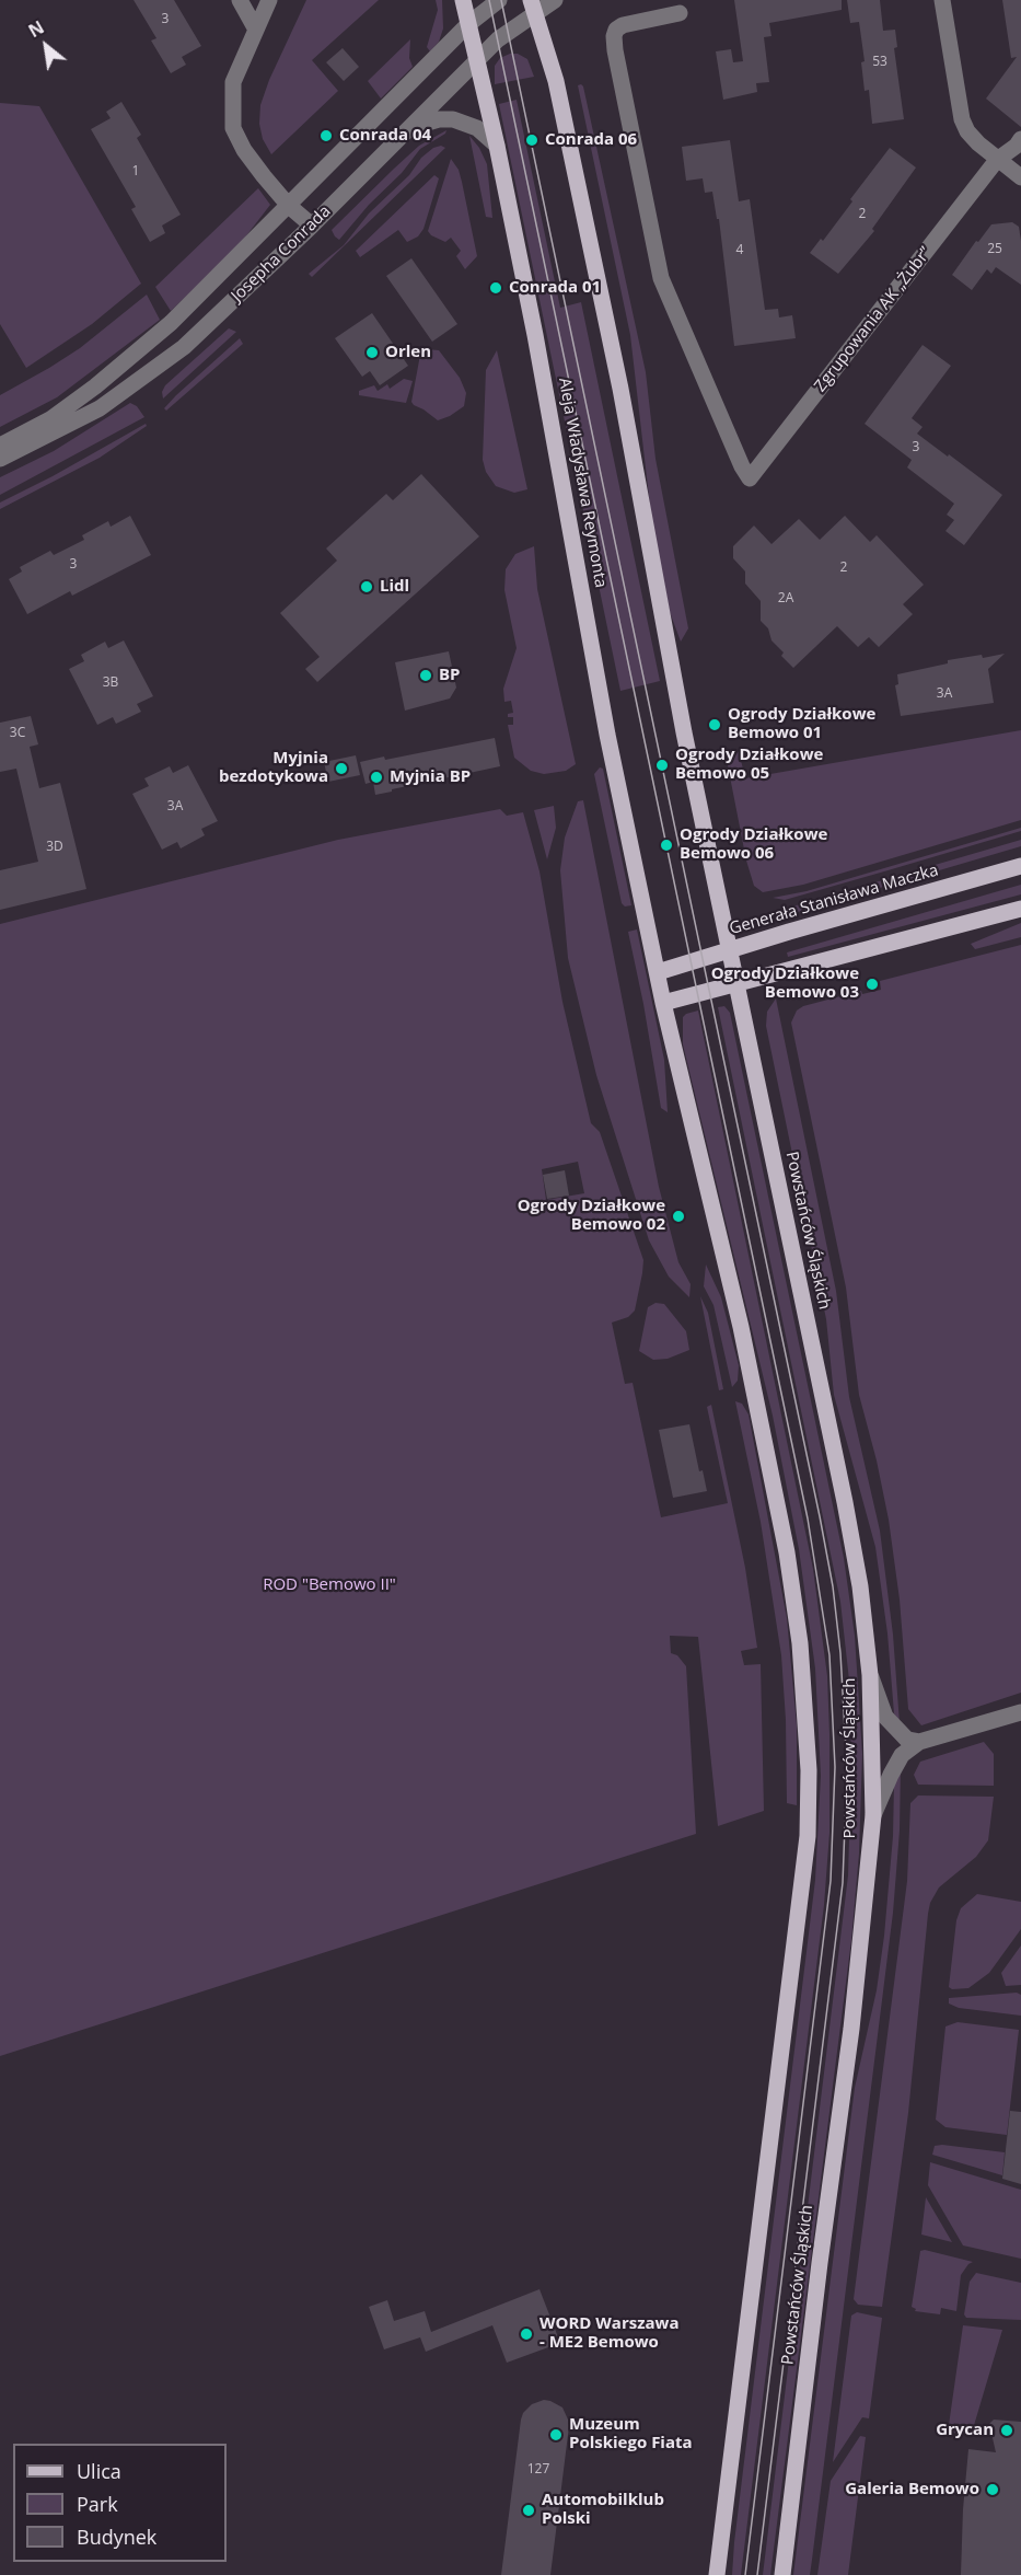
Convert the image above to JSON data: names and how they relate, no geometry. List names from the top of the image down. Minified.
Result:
{"streets":{"main road":["Aleja Władysława Reymonta","Generała Stanisława Maczka","Powstańców Śląskich"],"street":["Josepha Conrada","Zgrupowania AK „Żubr”"]},"crossings":[["Josepha Conrada","Aleja Władysława Reymonta"],["Aleja Władysława Reymonta","Generała Stanisława Maczka"],["Generała Stanisława Maczka","Powstańców Śląskich"]],"parks":["ROD \"Bemowo II\""],"places":["Conrada 04","Conrada 06","Conrada 01","Orlen","Lidl","BP","Ogrody Działkowe Bemowo 01","Ogrody Działkowe Bemowo 05","Myjnia bezdotykowa","Myjnia BP","Ogrody Działkowe Bemowo 06","Ogrody Działkowe Bemowo 03","Ogrody Działkowe Bemowo 02","WORD Warszawa - ME2 Bemowo","Grycan","Muzeum Polskiego Fiata","Galeria Bemowo","Automobilklub Polski"],"house_numbers":["3","53","1","2","25","4","3","3","2","2A","3B","3A","3C","3A","3D","127"],"legend":["Ulica","Park","Budynek"],"north":"top left"}
